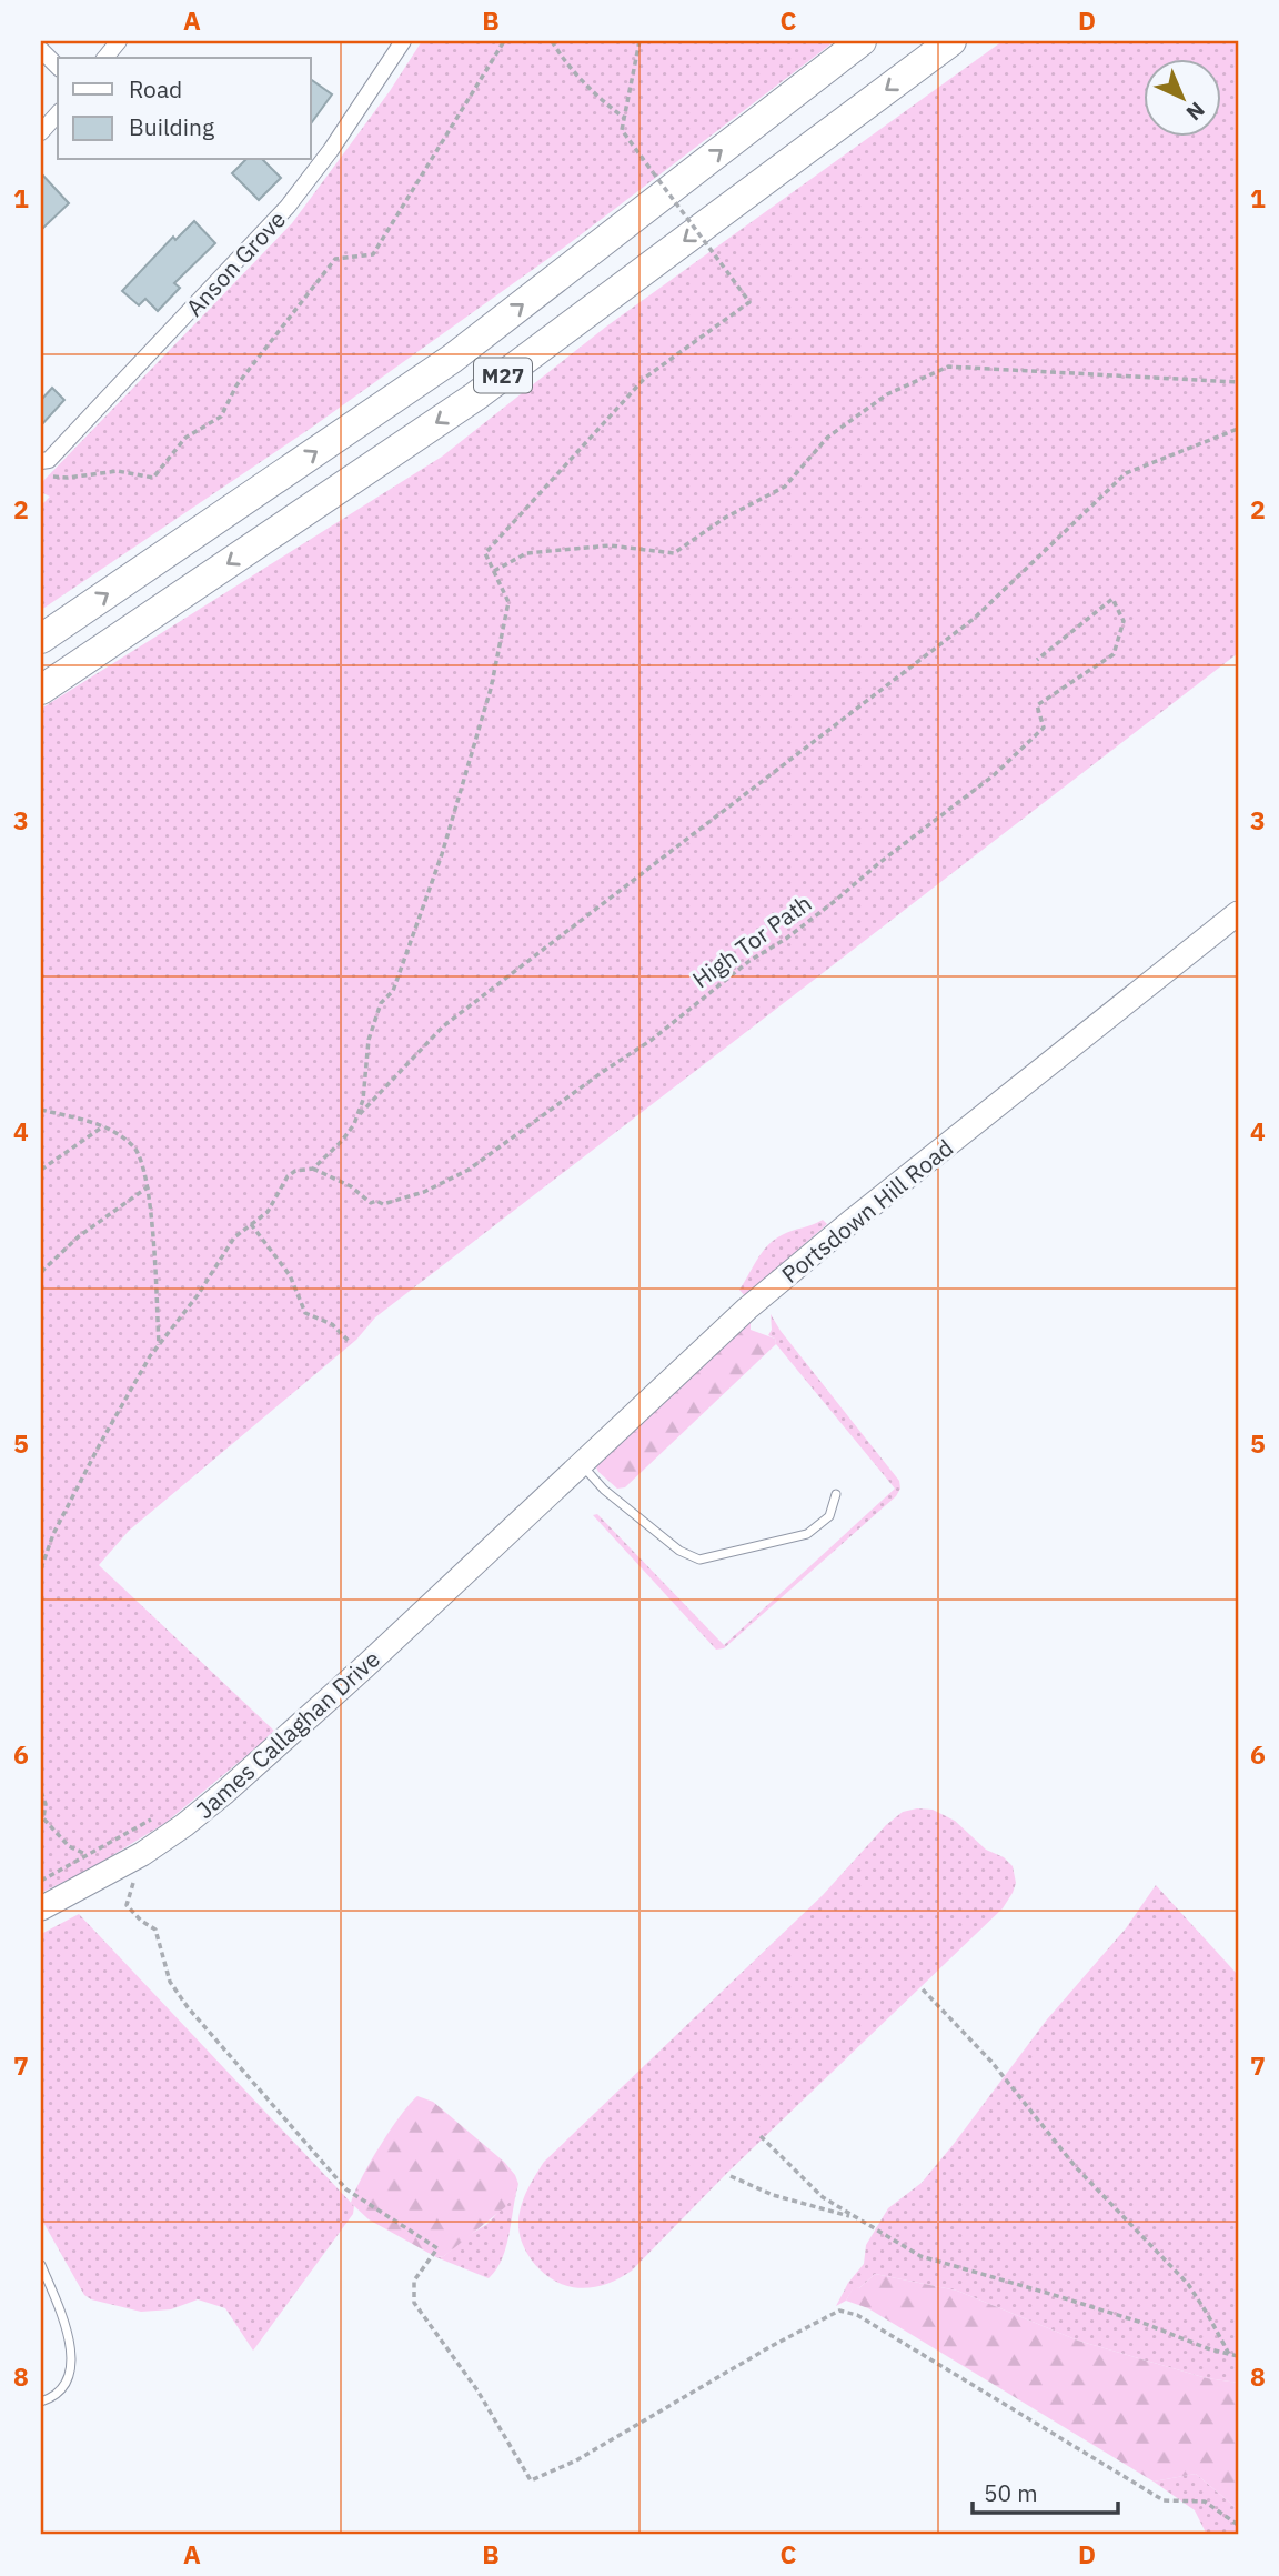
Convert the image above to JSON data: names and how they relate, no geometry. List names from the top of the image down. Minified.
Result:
{"streets":{"highway":["M27"],"street":["Anson Grove","Portsdown Hill Road","James Callaghan Drive"],"path":["High Tor Path"]},"crossings":[["Portsdown Hill Road","James Callaghan Drive"]],"legend":["Road","Building"],"scale_bar":"50 m","north":"bottom right","grid":{"columns":["A","B","C","D"],"rows":["1","2","3","4","5","6","7","8"]}}
